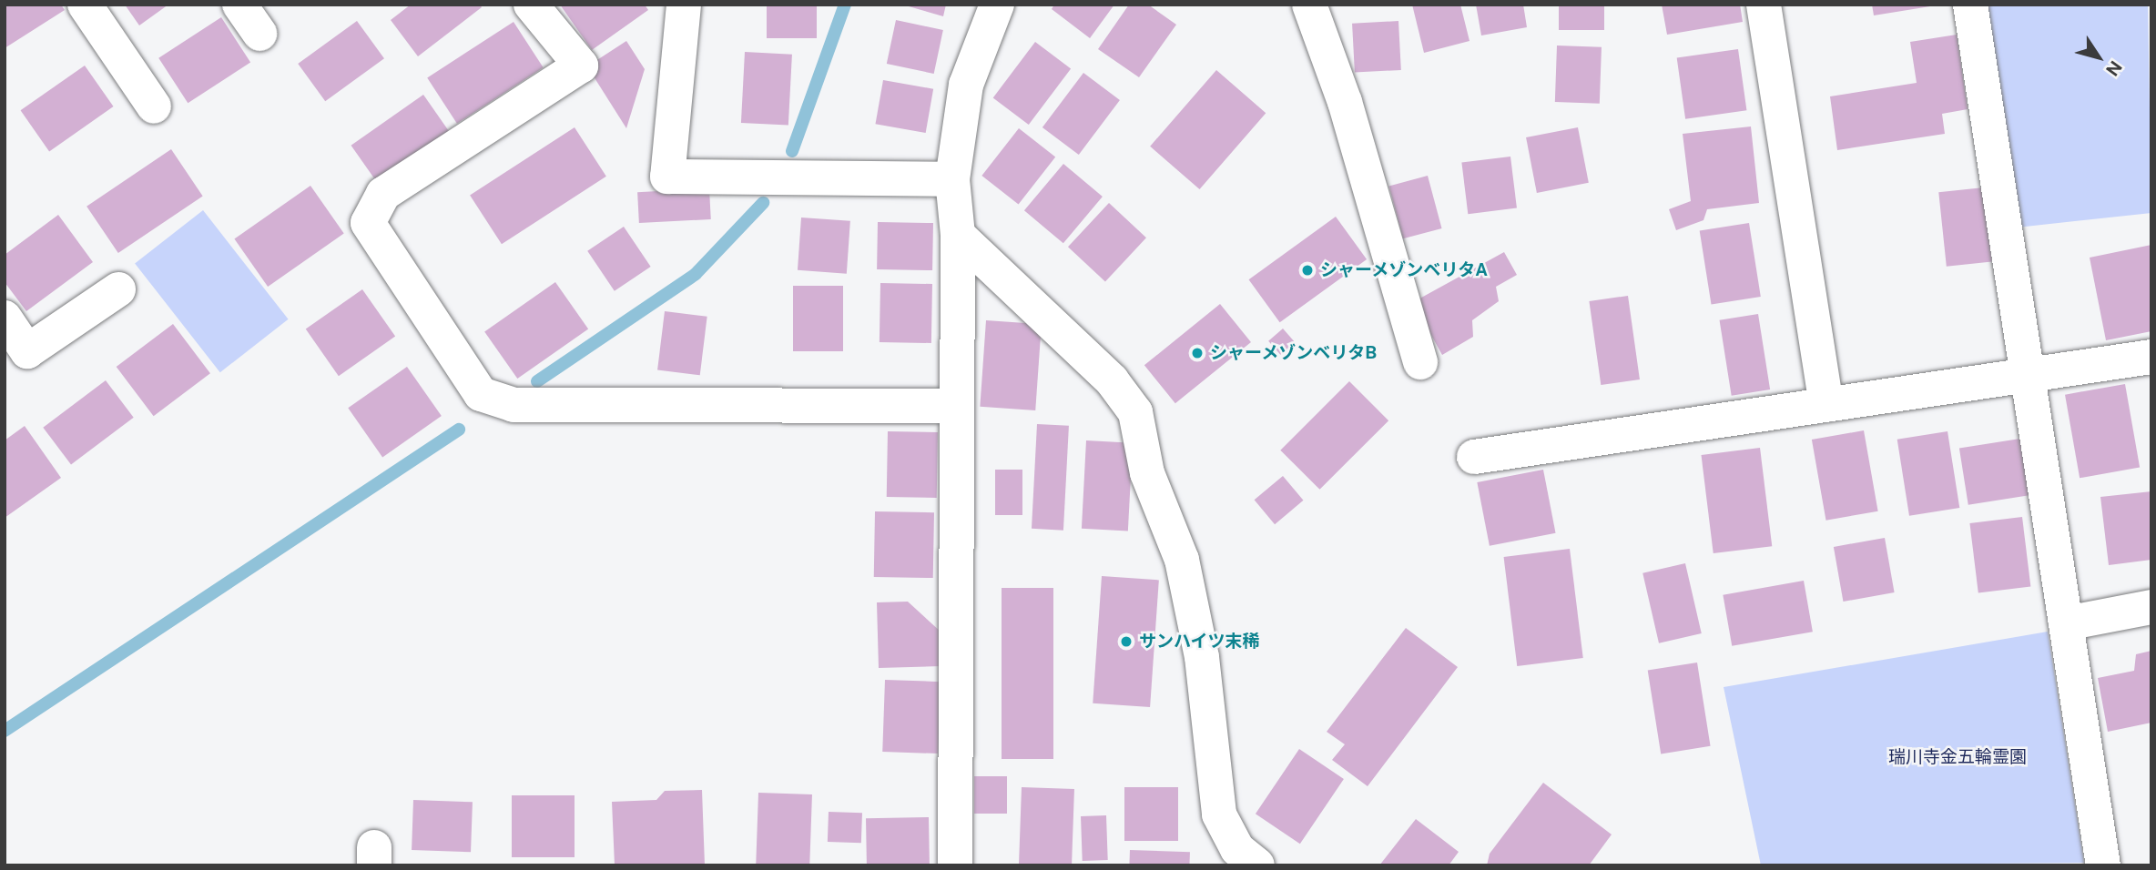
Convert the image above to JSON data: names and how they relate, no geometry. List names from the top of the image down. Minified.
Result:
{"parks":["瑞川寺金五輪霊園"],"places":["シャーメゾンベリタA","シャーメゾンベリタB","サンハイツ末稀"],"north":"bottom right"}
